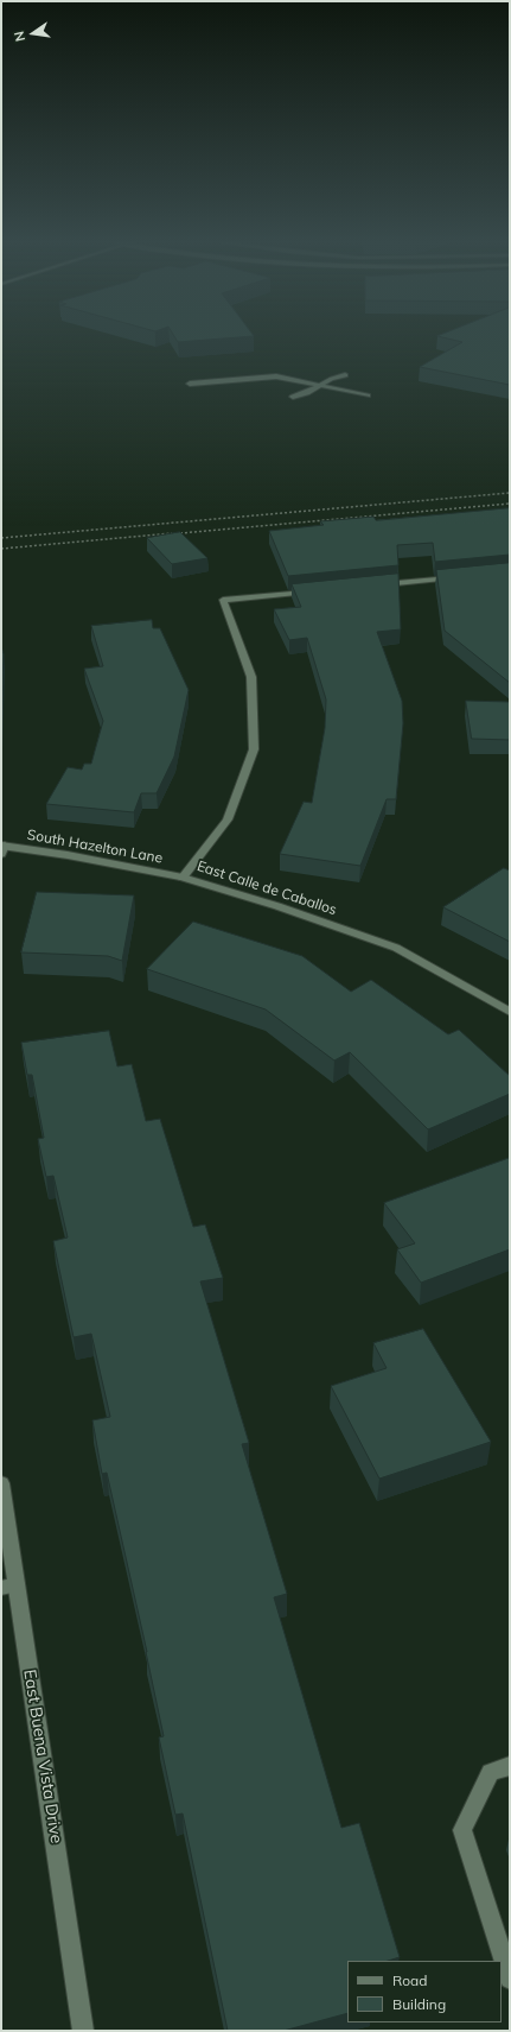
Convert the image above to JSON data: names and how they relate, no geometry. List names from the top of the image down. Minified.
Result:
{"streets":{"street":["South Hazelton Lane","East Calle de Caballos","East Buena Vista Drive"]},"crossings":[["South Hazelton Lane","East Calle de Caballos"]],"legend":["Road","Building"],"north":"left"}
